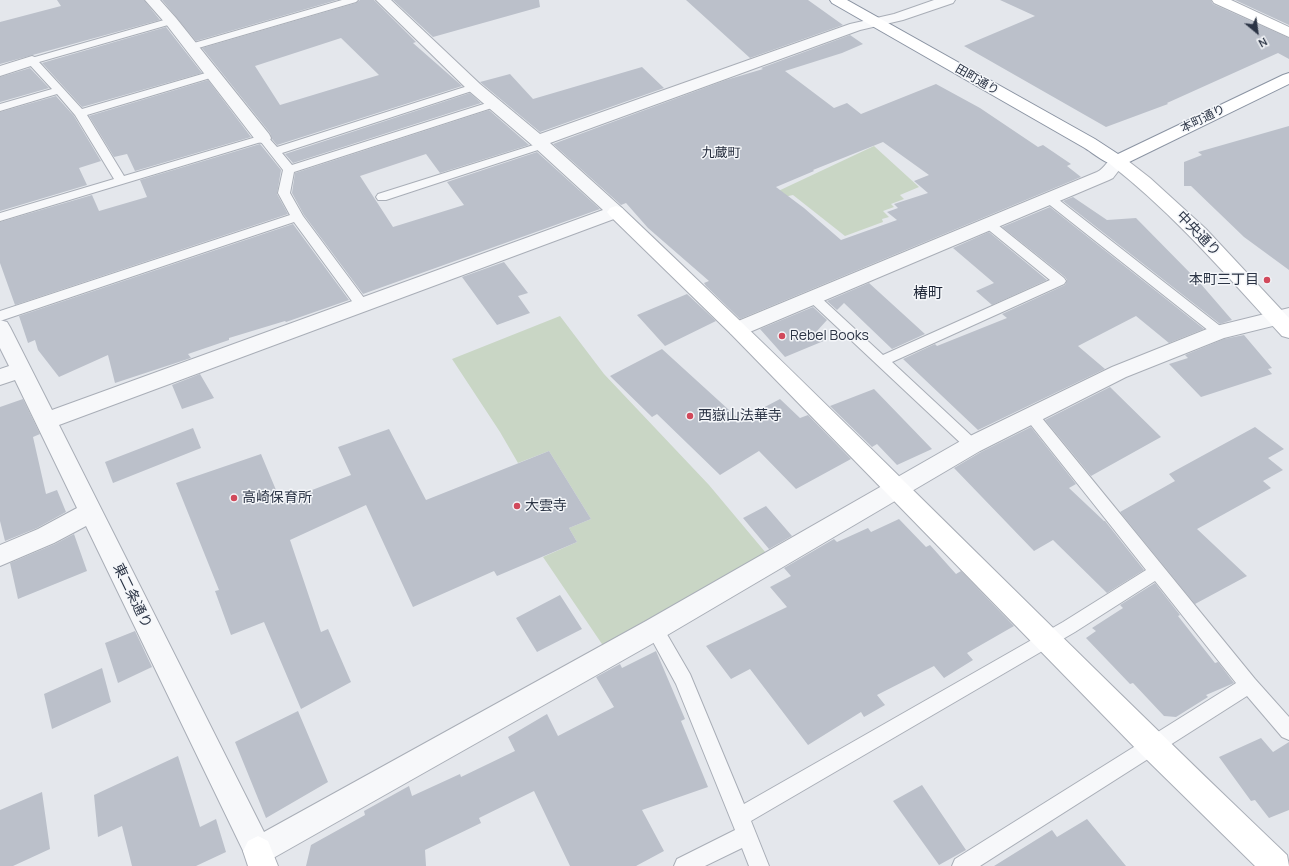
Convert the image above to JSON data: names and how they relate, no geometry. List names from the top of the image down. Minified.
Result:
{"streets":{"main road":["田町通り","本町通り","中央通り"],"street":["東二条通り"]},"crossings":[["田町通り","本町通り"],["田町通り","中央通り"],["本町通り","中央通り"]],"districts":["九蔵町","椿町"],"places":["本町三丁目","Rebel Books","西嶽山法華寺","高崎保育所","大雲寺"],"north":"bottom right"}
